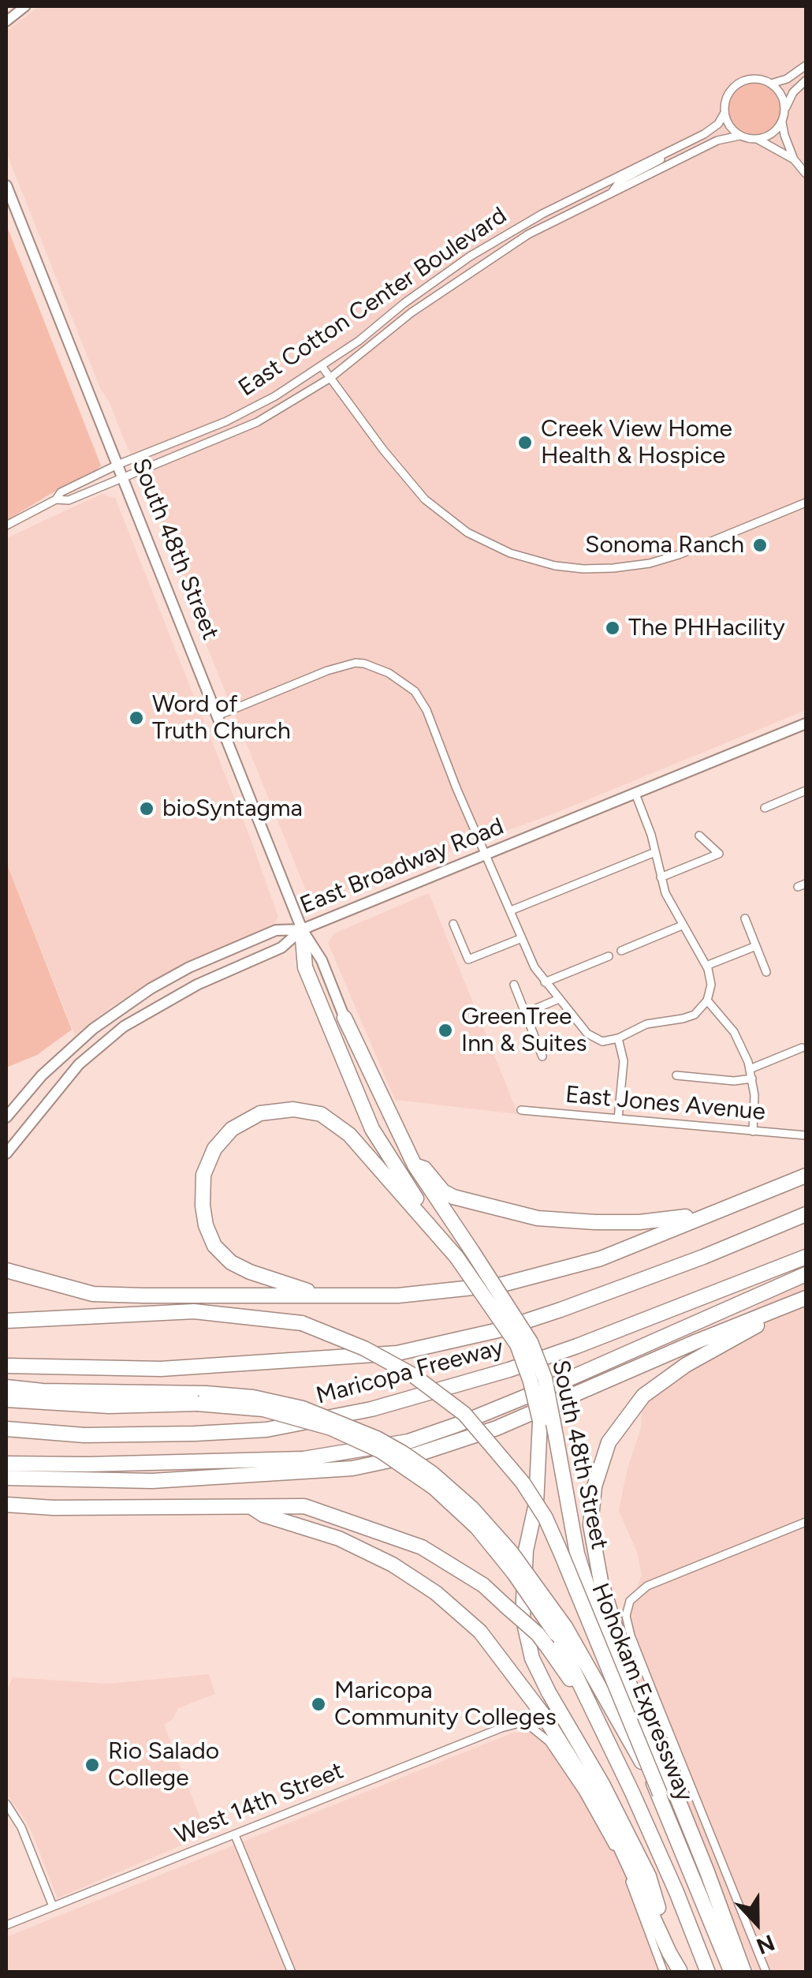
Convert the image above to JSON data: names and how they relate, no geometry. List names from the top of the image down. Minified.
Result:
{"streets":{"highway":["South 48th Street","Maricopa Freeway","Hohokam Expressway"],"main road":["East Broadway Road"],"street":["East Cotton Center Boulevard","East Jones Avenue","West 14th Street"]},"crossings":[["East Cotton Center Boulevard","South 48th Street"],["South 48th Street","East Broadway Road"]],"places":["Creek View Home Health & Hospice","Sonoma Ranch","The PHHacility","Word of Truth Church","bioSyntagma","GreenTree Inn & Suites","Maricopa Community Colleges","Rio Salado College"],"north":"bottom"}
